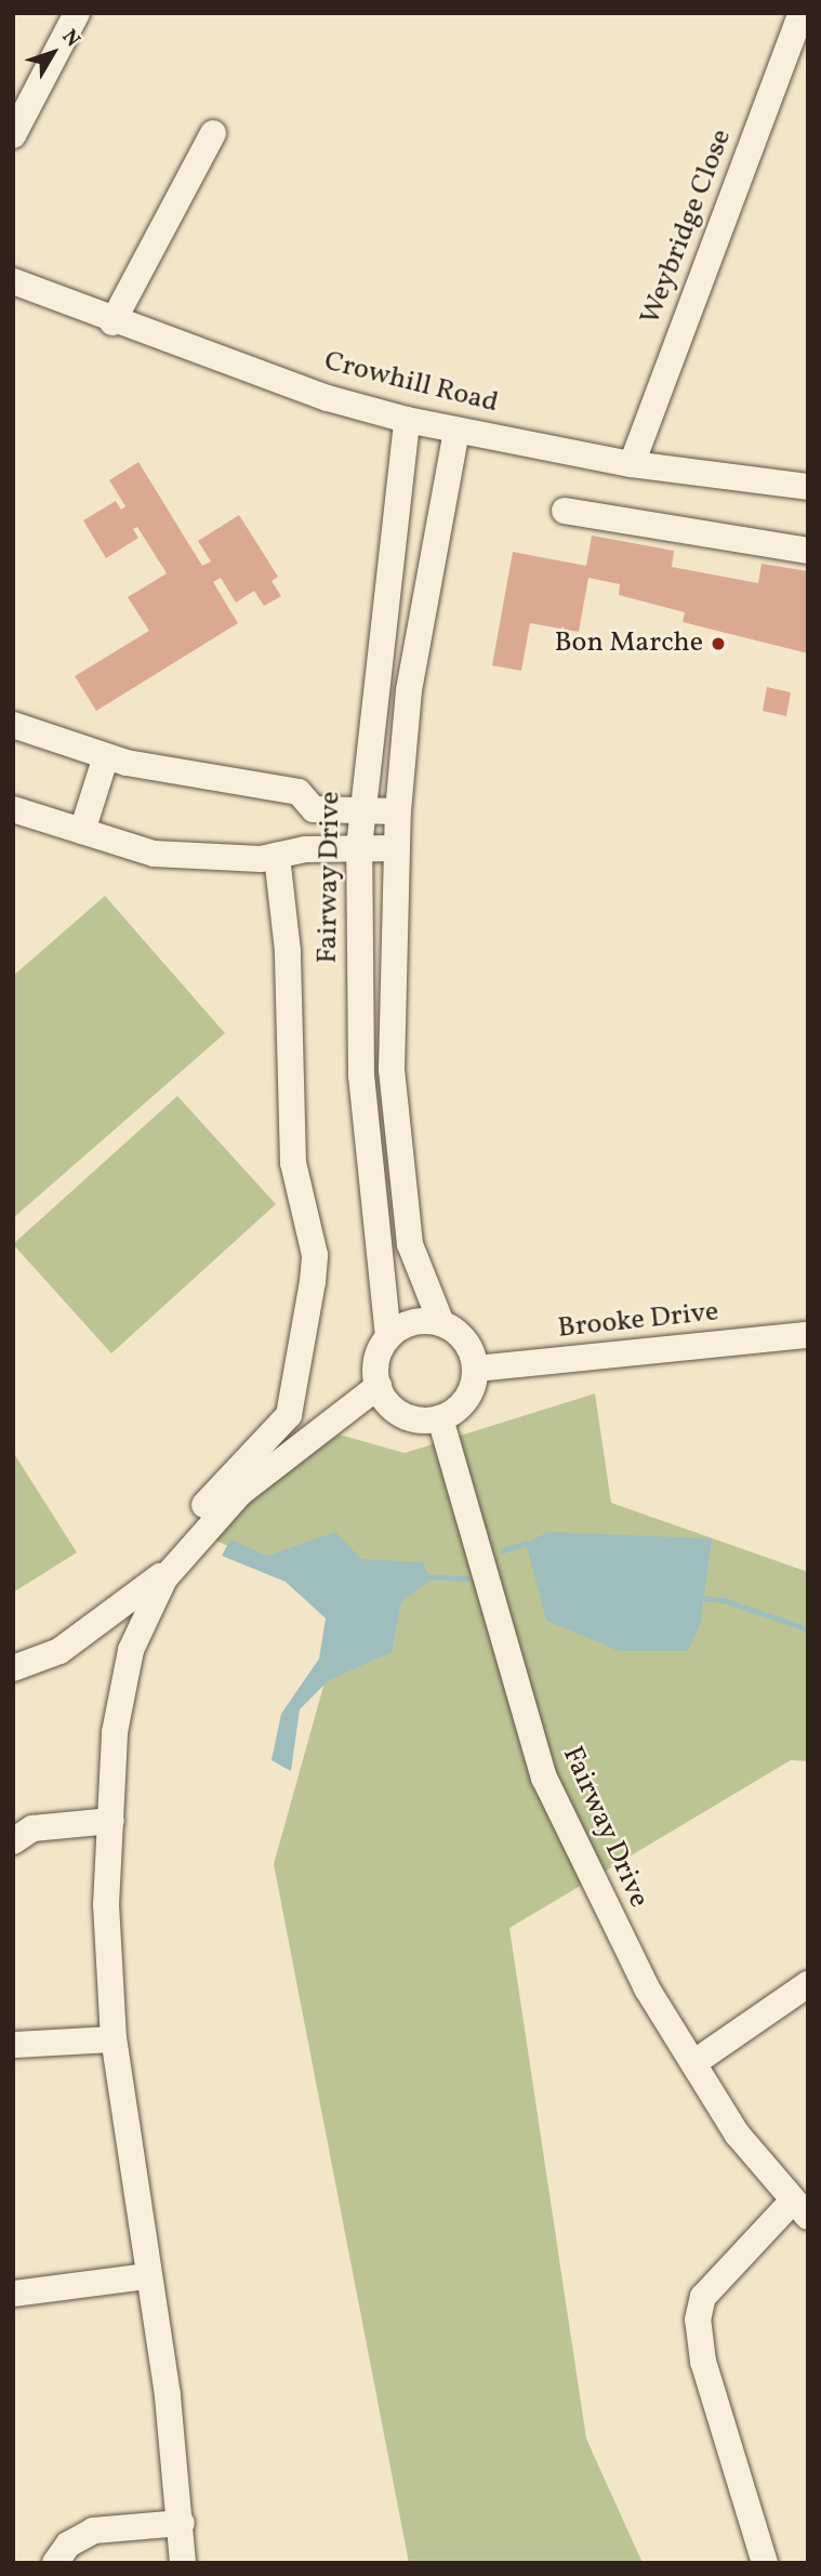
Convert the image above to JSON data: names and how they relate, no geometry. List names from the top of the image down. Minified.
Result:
{"streets":{"street":["Weybridge Close","Crowhill Road","Fairway Drive","Brooke Drive"]},"crossings":[["Weybridge Close","Crowhill Road"],["Crowhill Road","Fairway Drive"],["Fairway Drive","Brooke Drive"]],"places":["Bon Marche"],"north":"top right"}
